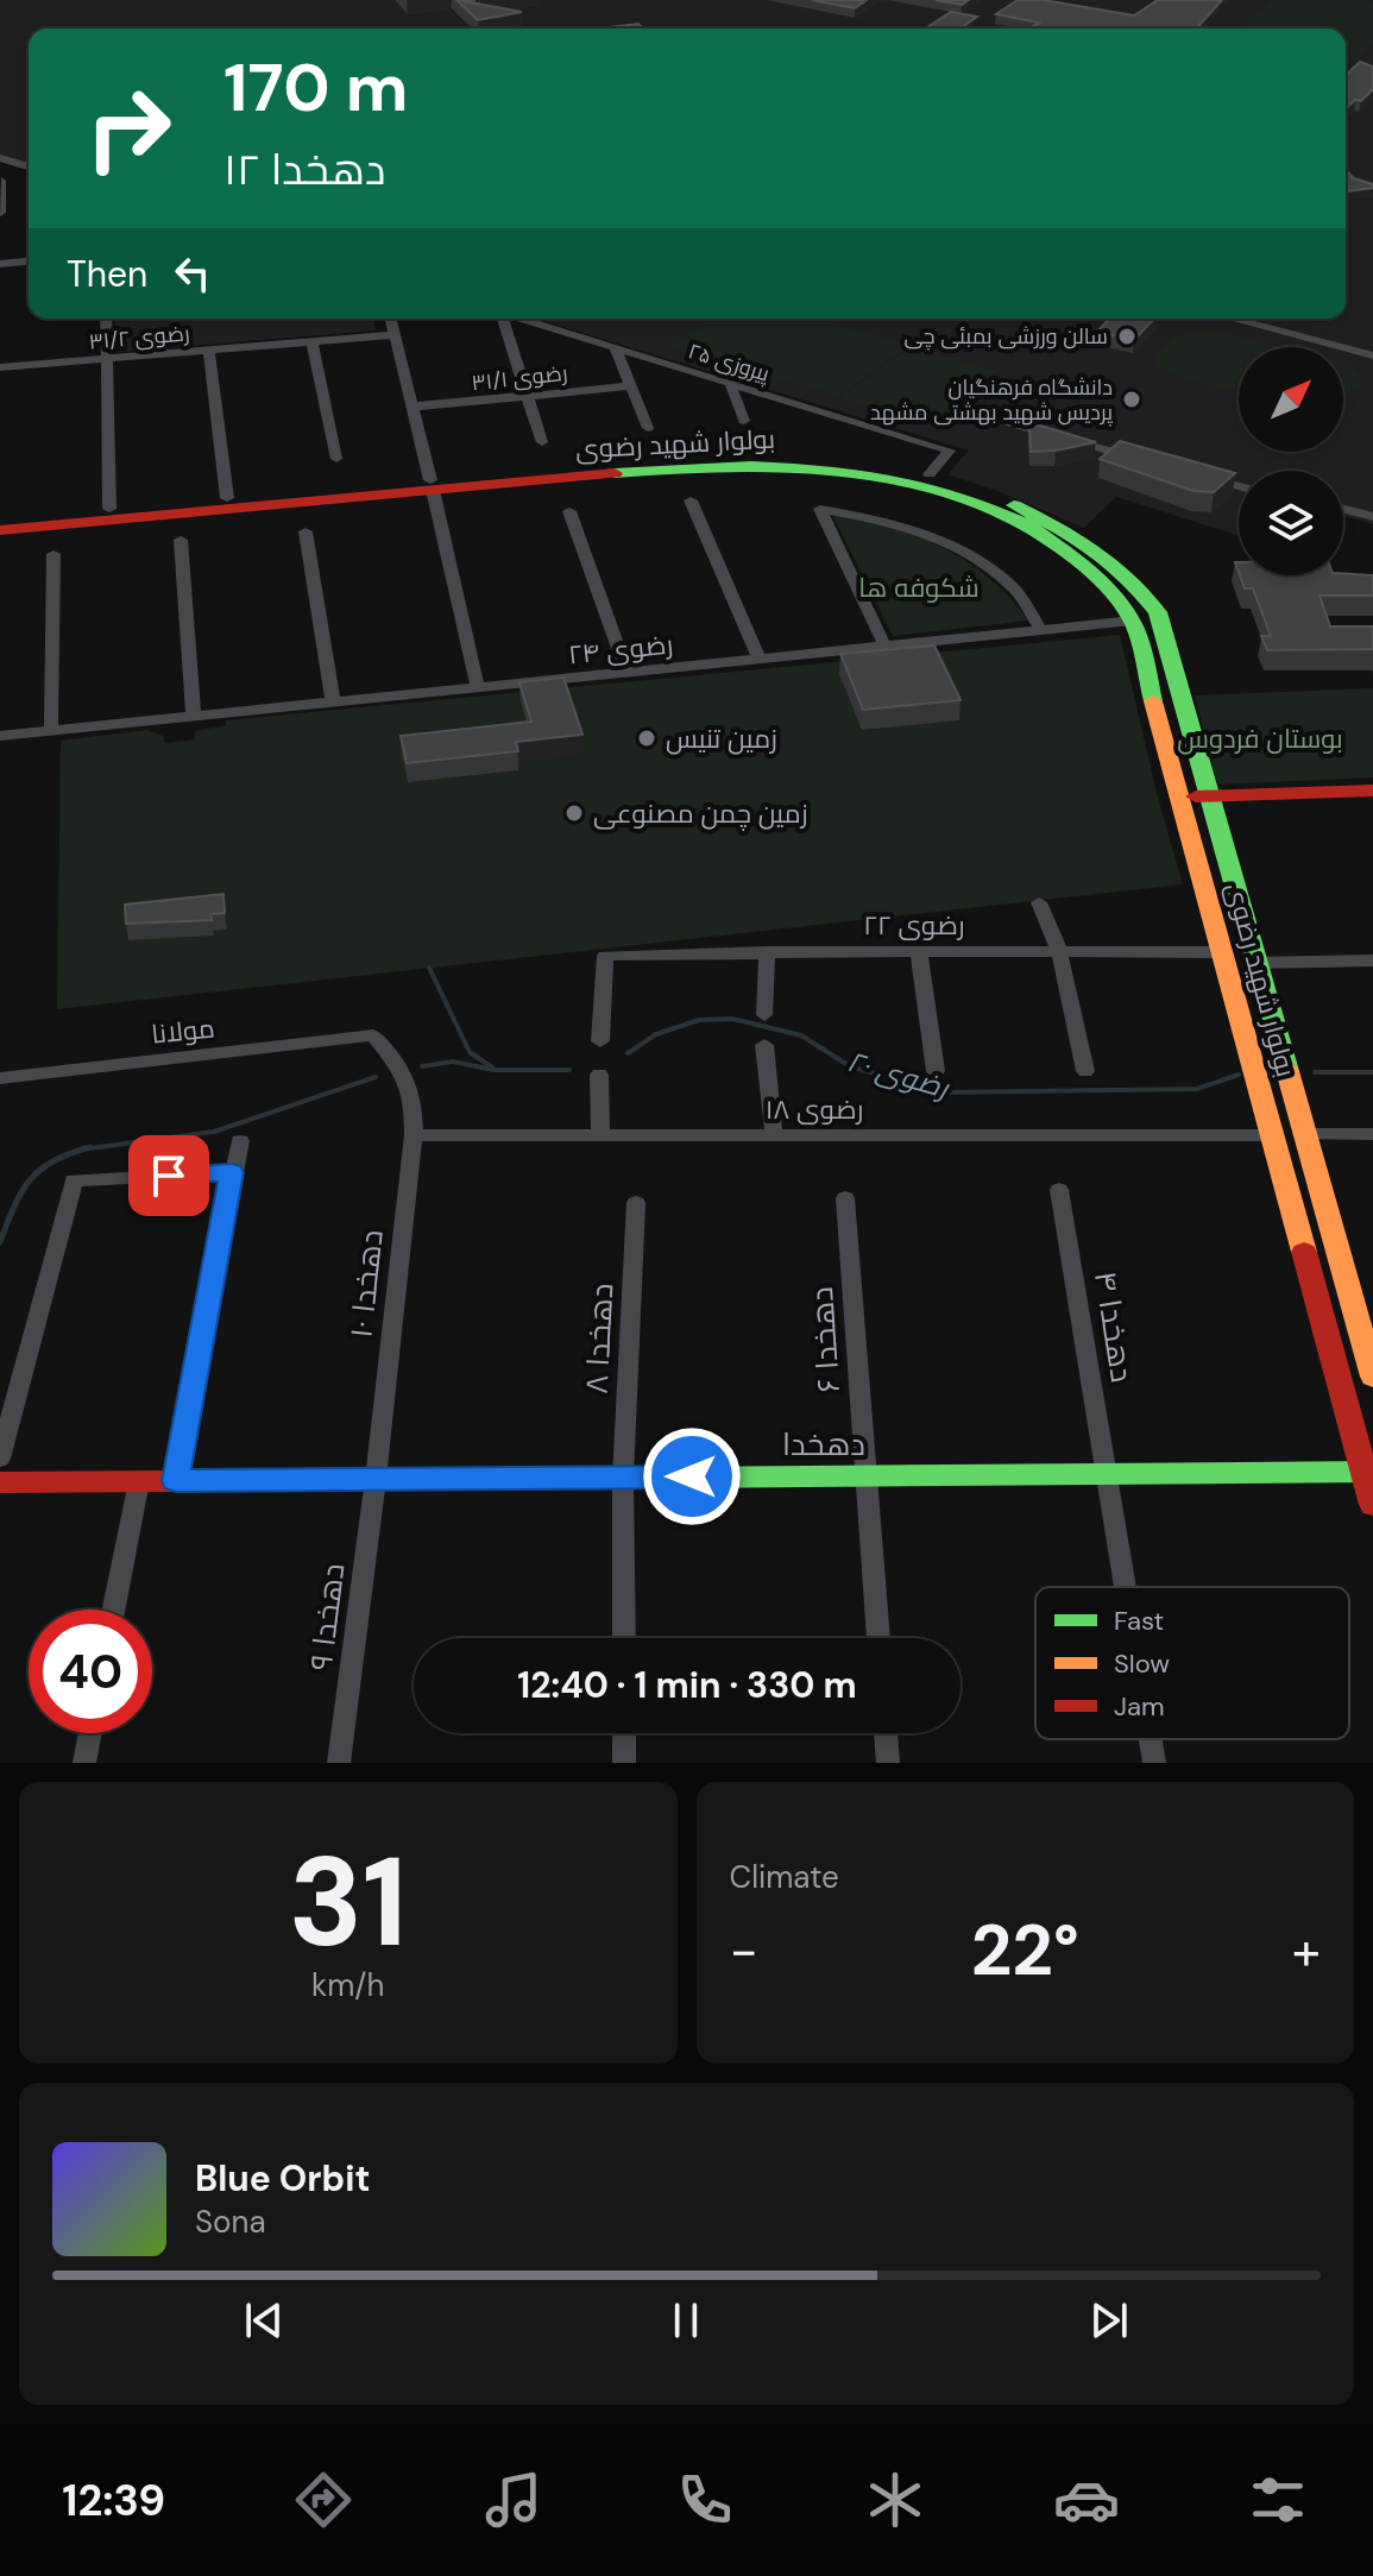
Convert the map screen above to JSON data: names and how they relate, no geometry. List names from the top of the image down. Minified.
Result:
{"streets":{"street":["رضوی ۳۱/۲","پیروزی ۲۵","رضوی ۳۱/۱","بولوار شهید رضوی","رضوی ۲۴","رضوی ۲۲","مولانا","رضوی ۱۸","دهخدا ۱۰","دهخدا ۴","دهخدا ۸","دهخدا ۶","دهخدا","دهخدا ۹"]},"crossings":[["پیروزی ۲۵","بولوار شهید رضوی"],["بولوار شهید رضوی","رضوی ۲۴"],["بولوار شهید رضوی","رضوی ۲۲"],["بولوار شهید رضوی","رضوی ۱۸"],["بولوار شهید رضوی","دهخدا"],["مولانا","دهخدا ۱۰"],["رضوی ۱۸","دهخدا ۱۰"],["دهخدا ۱۰","دهخدا"],["دهخدا ۱۰","دهخدا ۹"],["دهخدا ۴","دهخدا"],["دهخدا ۸","دهخدا"],["دهخدا ۶","دهخدا"],["دهخدا","دهخدا ۹"]],"water":["رضوی ۲۰"],"parks":["شکوفه ها","بوستان فردوس"],"places":["سالن ورزشی بمبئی چی","دانشگاه فرهنگیان پردیس شهید بهشتی مشهد","زمین تنیس","زمین چمن مصنوعی"],"legend":["Fast","Slow","Jam"],"north":"top right","page":{"turn":["170 m","دهخدا ۱۲"],"then":"Then","limit":"40","trip":"12:40 · 1 min · 330 m","tile":[["31","km/h"],"Climate"],"heat":["−","22°","+"],"song":["Blue Orbit","Sona"],"tabs":"12:39"}}
